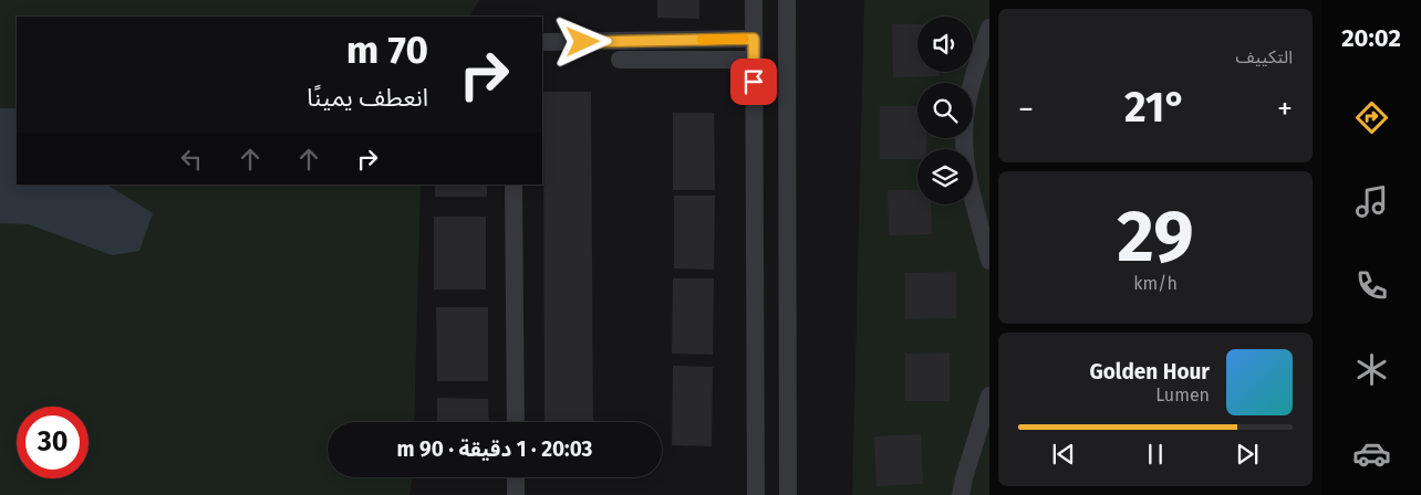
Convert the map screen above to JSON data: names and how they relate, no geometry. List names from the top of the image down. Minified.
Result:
{"page":{"tabs":"20:02","tile":["التكييف",["29","km/h"]],"turn":["70 m","انعطف يمينًا"],"heat":["−","21°","+"],"song":["Golden Hour","Lumen"],"limit":"30","trip":"20:03 · 1 دقيقة · 90 m"}}
